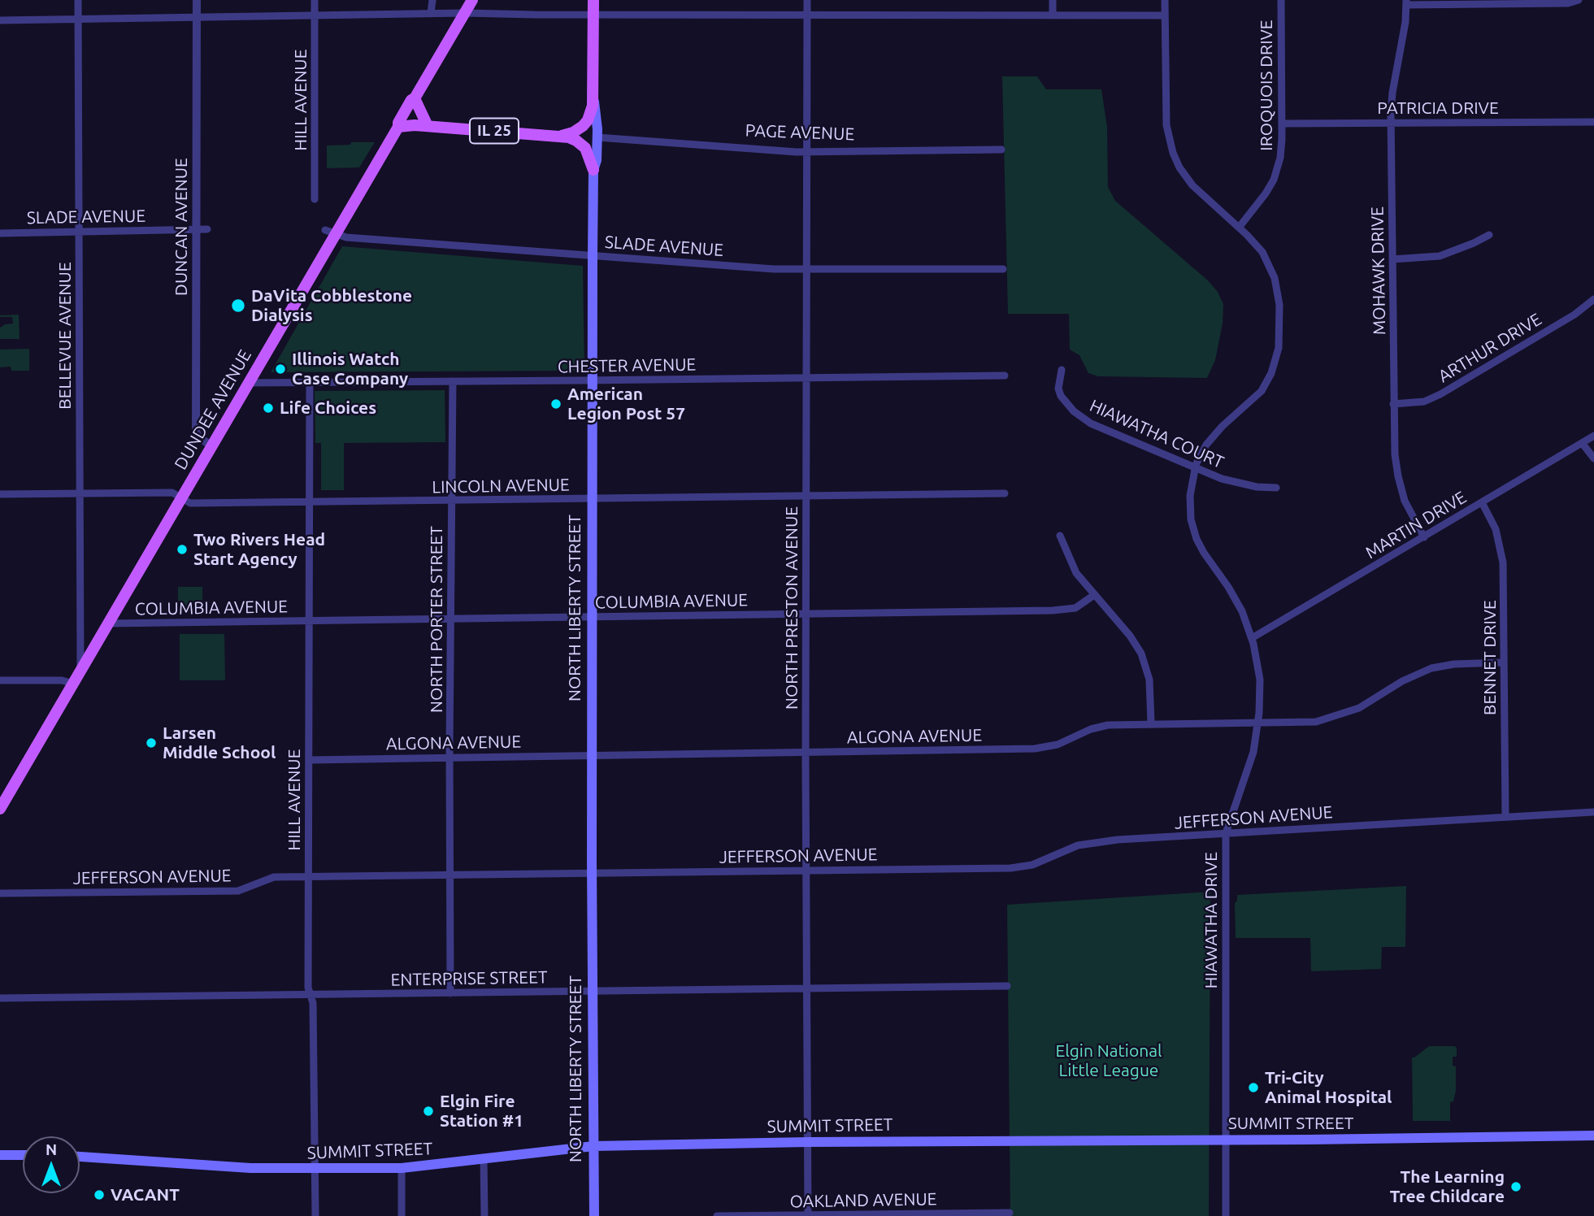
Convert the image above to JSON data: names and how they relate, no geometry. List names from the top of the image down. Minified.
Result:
{"streets":{"main road":["IL 25","DUNDEE AVENUE","NORTH LIBERTY STREET","SUMMIT STREET"],"street":["IROQUOIS DRIVE","HILL AVENUE","PATRICIA DRIVE","PAGE AVENUE","SLADE AVENUE","DUNCAN AVENUE","MOHAWK DRIVE","BELLEVUE AVENUE","ARTHUR DRIVE","CHESTER AVENUE","HIAWATHA COURT","LINCOLN AVENUE","MARTIN DRIVE","COLUMBIA AVENUE","NORTH PRESTON AVENUE","NORTH PORTER STREET","BENNET DRIVE","ALGONA AVENUE","JEFFERSON AVENUE","HIAWATHA DRIVE","ENTERPRISE STREET","OAKLAND AVENUE"]},"crossings":[["IROQUOIS DRIVE","PATRICIA DRIVE"],["IROQUOIS DRIVE","HIAWATHA DRIVE"],["HILL AVENUE","CHESTER AVENUE"],["HILL AVENUE","LINCOLN AVENUE"],["HILL AVENUE","COLUMBIA AVENUE"],["HILL AVENUE","ALGONA AVENUE"],["HILL AVENUE","JEFFERSON AVENUE"],["HILL AVENUE","ENTERPRISE STREET"],["HILL AVENUE","SUMMIT STREET"],["PATRICIA DRIVE","MOHAWK DRIVE"],["PAGE AVENUE","NORTH LIBERTY STREET"],["PAGE AVENUE","NORTH PRESTON AVENUE"],["SLADE AVENUE","DUNCAN AVENUE"],["SLADE AVENUE","BELLEVUE AVENUE"],["SLADE AVENUE","DUNDEE AVENUE"],["SLADE AVENUE","NORTH LIBERTY STREET"],["SLADE AVENUE","NORTH PRESTON AVENUE"],["DUNCAN AVENUE","DUNDEE AVENUE"],["MOHAWK DRIVE","ARTHUR DRIVE"],["MOHAWK DRIVE","MARTIN DRIVE"],["BELLEVUE AVENUE","DUNDEE AVENUE"],["BELLEVUE AVENUE","LINCOLN AVENUE"],["CHESTER AVENUE","DUNDEE AVENUE"],["CHESTER AVENUE","NORTH LIBERTY STREET"],["CHESTER AVENUE","NORTH PRESTON AVENUE"],["CHESTER AVENUE","NORTH PORTER STREET"],["DUNDEE AVENUE","LINCOLN AVENUE"],["DUNDEE AVENUE","COLUMBIA AVENUE"],["HIAWATHA COURT","HIAWATHA DRIVE"],["LINCOLN AVENUE","NORTH LIBERTY STREET"],["LINCOLN AVENUE","NORTH PRESTON AVENUE"],["LINCOLN AVENUE","NORTH PORTER STREET"],["MARTIN DRIVE","BENNET DRIVE"],["MARTIN DRIVE","HIAWATHA DRIVE"],["COLUMBIA AVENUE","NORTH LIBERTY STREET"],["COLUMBIA AVENUE","NORTH PRESTON AVENUE"],["COLUMBIA AVENUE","NORTH PORTER STREET"],["NORTH LIBERTY STREET","ALGONA AVENUE"],["NORTH LIBERTY STREET","JEFFERSON AVENUE"],["NORTH LIBERTY STREET","ENTERPRISE STREET"],["NORTH LIBERTY STREET","SUMMIT STREET"],["NORTH PRESTON AVENUE","ALGONA AVENUE"],["NORTH PRESTON AVENUE","JEFFERSON AVENUE"],["NORTH PRESTON AVENUE","ENTERPRISE STREET"],["NORTH PRESTON AVENUE","SUMMIT STREET"],["NORTH PRESTON AVENUE","OAKLAND AVENUE"],["NORTH PORTER STREET","ALGONA AVENUE"],["NORTH PORTER STREET","JEFFERSON AVENUE"],["NORTH PORTER STREET","ENTERPRISE STREET"],["BENNET DRIVE","ALGONA AVENUE"],["BENNET DRIVE","JEFFERSON AVENUE"],["ALGONA AVENUE","HIAWATHA DRIVE"],["JEFFERSON AVENUE","HIAWATHA DRIVE"],["HIAWATHA DRIVE","SUMMIT STREET"]],"parks":["Elgin National Little League"],"places":["DaVita Cobblestone Dialysis","Illinois Watch Case Company","American Legion Post 57","Life Choices","Two Rivers Head Start Agency","Larsen Middle School","Tri-City Animal Hospital","Elgin Fire Station #1","The Learning Tree Childcare","VACANT"],"north":"top"}
